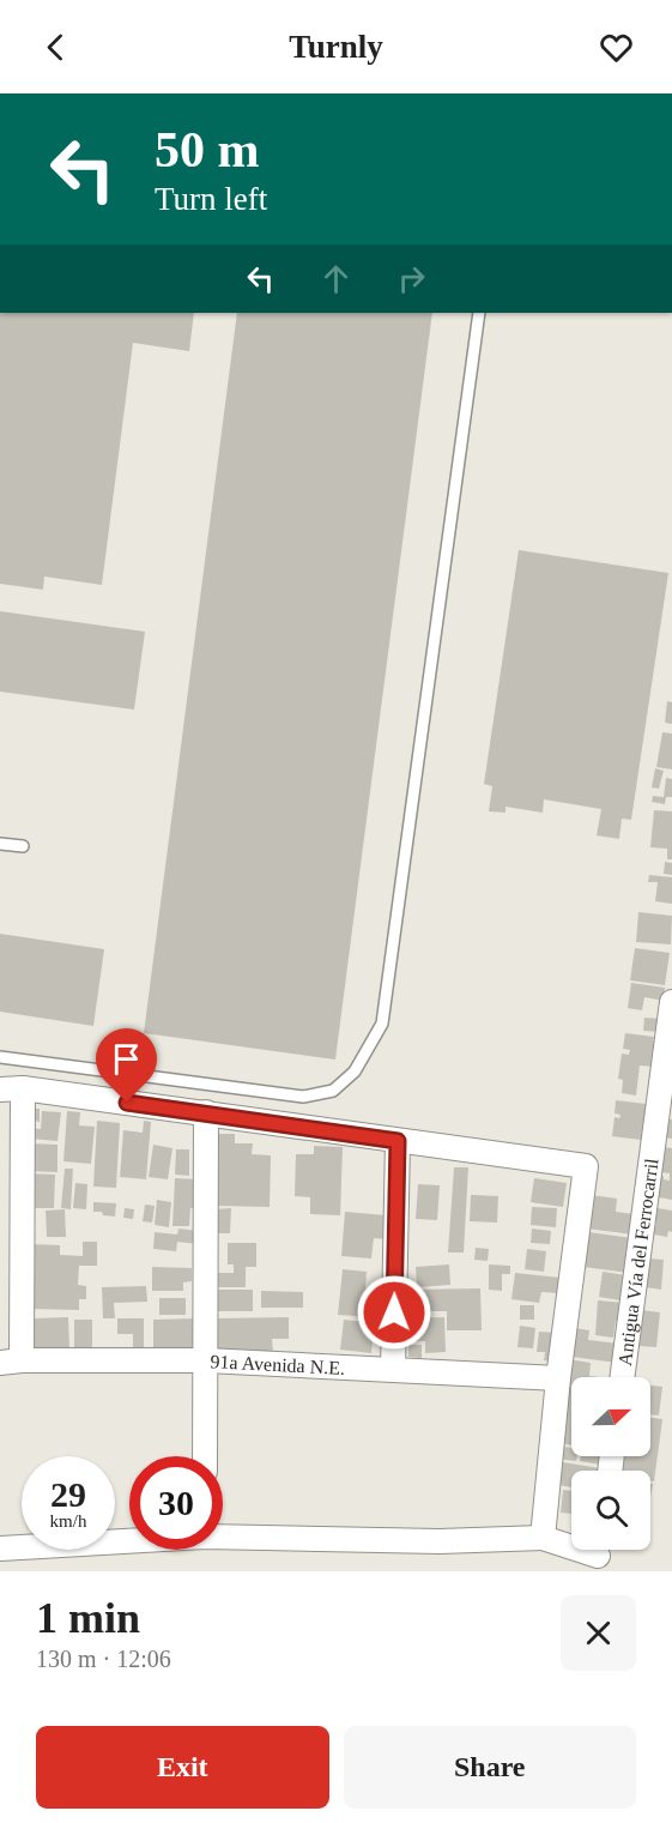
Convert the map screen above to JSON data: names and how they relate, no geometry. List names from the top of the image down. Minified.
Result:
{"streets":{"street":["Antigua Vía del Ferrocarril","91a Avenida N.E."]},"north":"right","page":{"header":"Turnly","turn":["50 m","Turn left"],"speed":"29 km/h","limit":"30","heading":["1 min","130 m · 12:06"],"buttons":["Exit","Share"]}}
